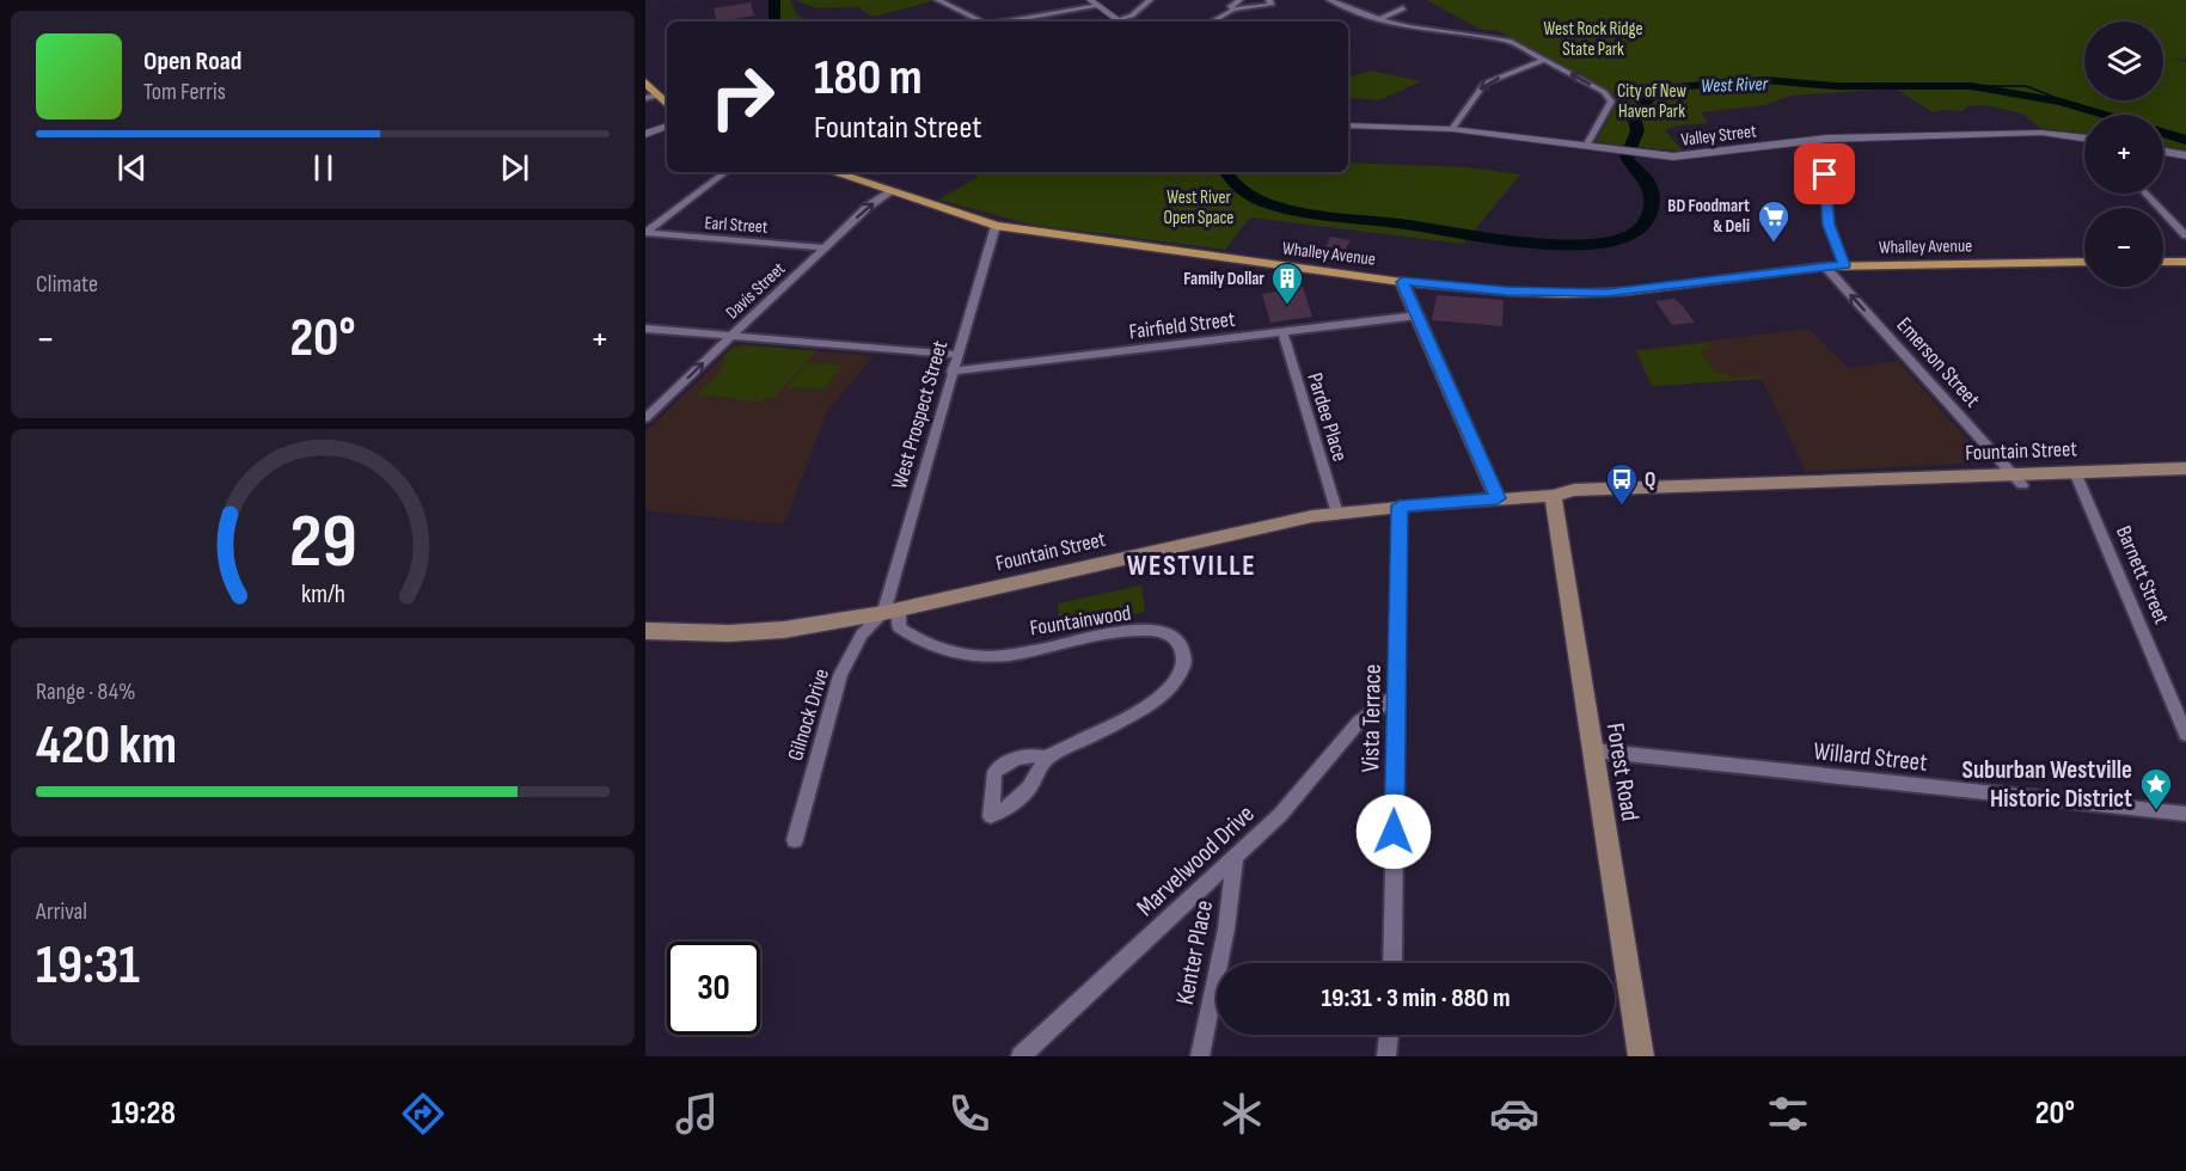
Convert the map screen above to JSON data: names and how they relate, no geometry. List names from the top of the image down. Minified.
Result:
{"streets":{"main road":["Whalley Avenue","Fountain Street","Forest Road"],"street":["Valley Street","Earl Street","Davis Street","Fairfield Street","Emerson Street","West Prospect Street","Pardee Place","Barnett Street","Fountainwood","Gilnock Drive","Vista Terrace","Willard Street","Marvelwood Drive","Kenter Place"]},"crossings":[["Earl Street","Davis Street"],["Whalley Avenue","Davis Street"],["Whalley Avenue","Emerson Street"],["Whalley Avenue","West Prospect Street"],["Fairfield Street","West Prospect Street"],["Fairfield Street","Pardee Place"],["Emerson Street","Fountain Street"],["West Prospect Street","Fountain Street"],["West Prospect Street","Fountainwood"],["West Prospect Street","Gilnock Drive"],["Pardee Place","Fountain Street"],["Fountain Street","Barnett Street"],["Fountain Street","Fountainwood"],["Fountain Street","Gilnock Drive"],["Fountain Street","Vista Terrace"],["Fountain Street","Forest Road"],["Fountainwood","Gilnock Drive"],["Vista Terrace","Marvelwood Drive"],["Willard Street","Forest Road"],["Marvelwood Drive","Kenter Place"]],"one_way":["Davis Street","Emerson Street"],"districts":["WESTVILLE"],"water":["West River"],"parks":["West Rock Ridge State Park","City of New Haven Park","West River Open Space"],"places":{"supermarket":["BD Foodmart & Deli"],"building":["Family Dollar"],"bus stop":["Q"],"place":["Suburban Westville Historic District"]},"page":{"map_buttons":["+","−"],"turn":["180 m","Fountain Street"],"song":["Open Road","Tom Ferris"],"tile":["Climate",["Range · 84%","420 km"],["Arrival","19:31"]],"heat":["−","20°","+"],"limit":"30","trip":"19:31 · 3 min · 880 m","tabs":["19:28","20°"],"gauge":["29","km/h"]}}
